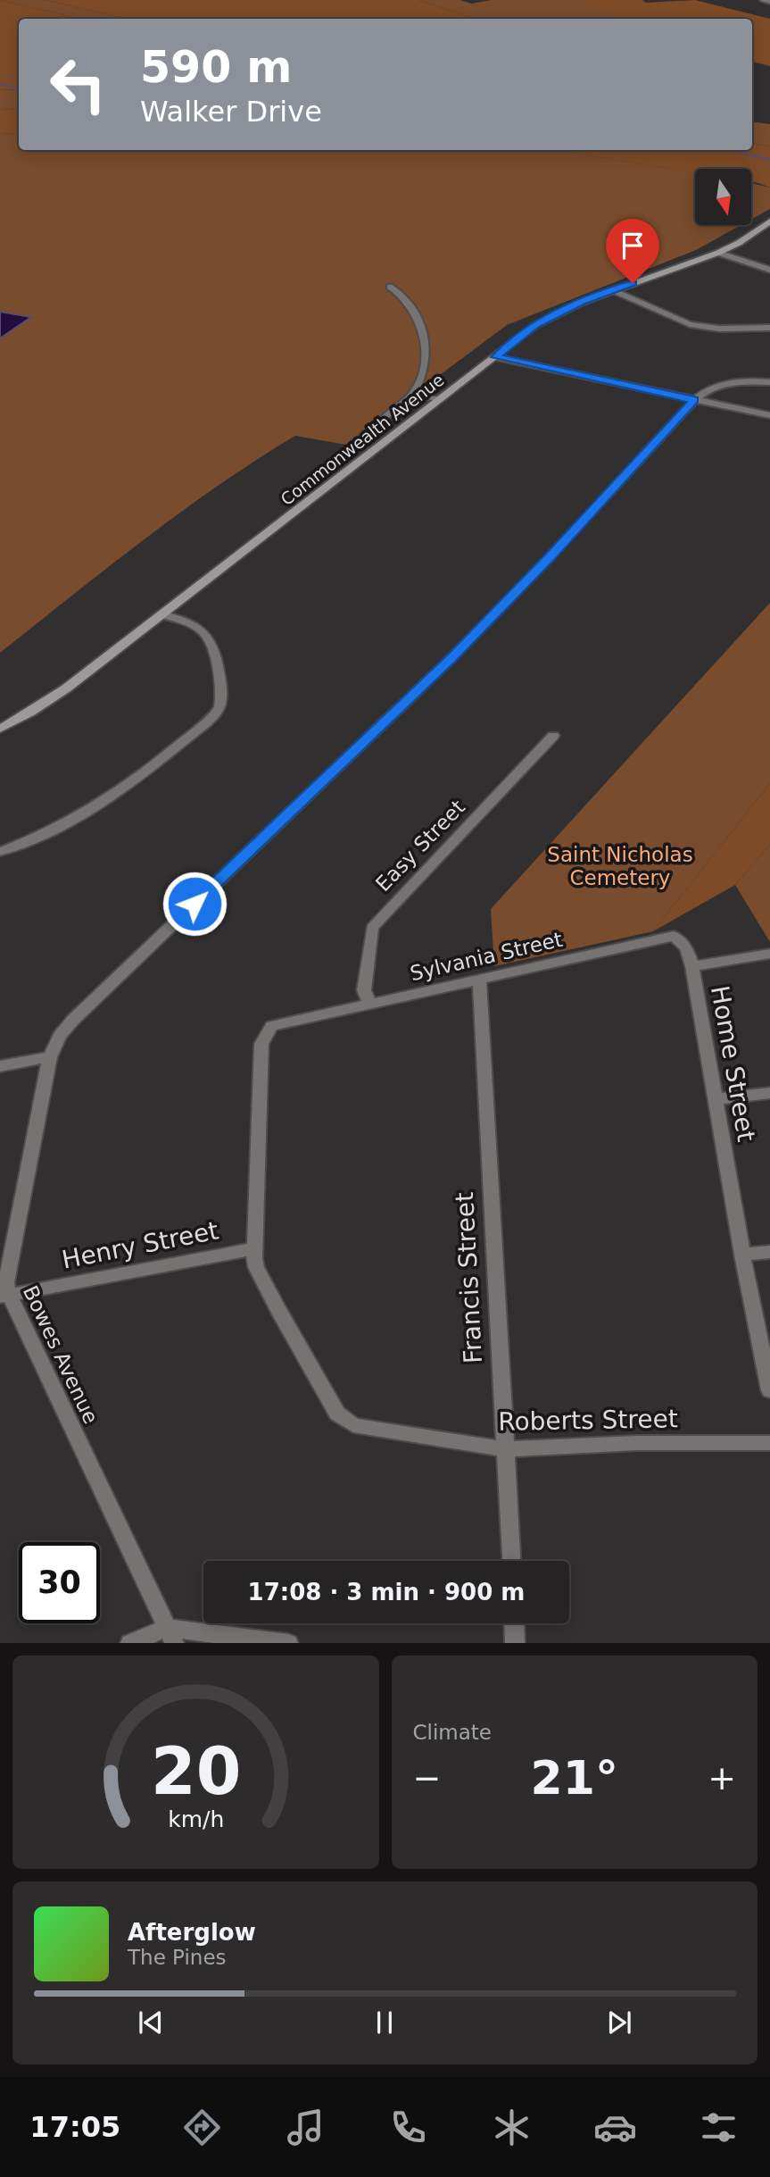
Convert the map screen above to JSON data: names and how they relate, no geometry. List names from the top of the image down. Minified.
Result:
{"streets":{"street":["Commonwealth Avenue","Easy Street","Sylvania Street","Home Street","Henry Street","Francis Street","Bowes Avenue","Roberts Street"]},"crossings":[["Easy Street","Sylvania Street"],["Sylvania Street","Home Street"],["Sylvania Street","Francis Street"],["Sylvania Street","Roberts Street"],["Henry Street","Bowes Avenue"],["Henry Street","Roberts Street"],["Francis Street","Roberts Street"]],"parks":["Saint Nicholas Cemetery"],"north":"bottom","page":{"turn":["590 m","Walker Drive"],"limit":"30","trip":"17:08 · 3 min · 900 m","tile":"Climate","heat":["−","21°","+"],"song":["Afterglow","The Pines"],"tabs":"17:05","gauge":["20","km/h"]}}
